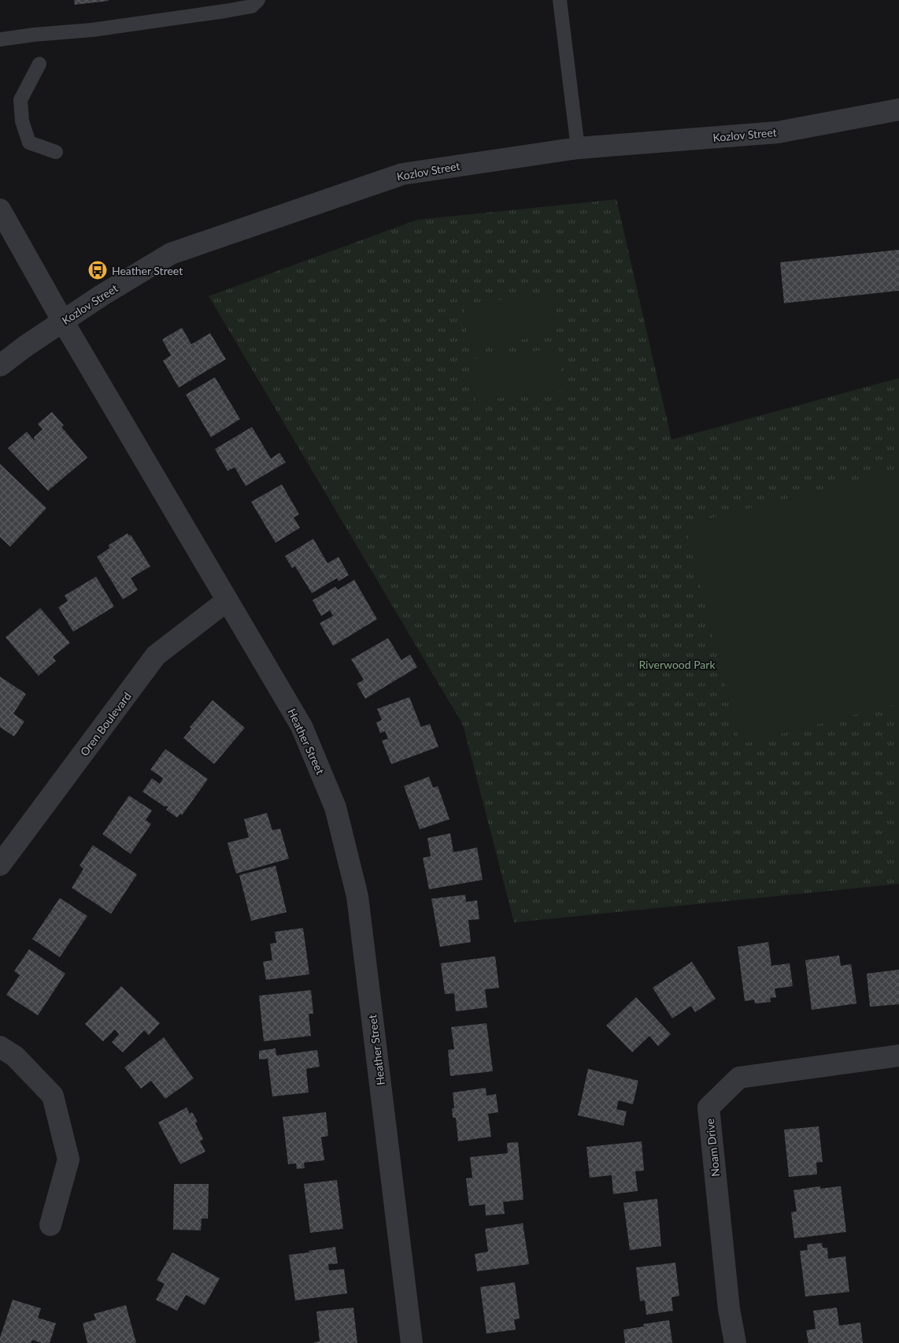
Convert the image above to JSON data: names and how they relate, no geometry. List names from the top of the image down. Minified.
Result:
{"streets":{"street":["Kozlov Street","Oren Boulevard","Heather Street","Noam Drive"]},"crossings":[["Kozlov Street","Heather Street"],["Oren Boulevard","Heather Street"]],"parks":["Riverwood Park"],"places":{"bus stop":["Heather Street"]}}
